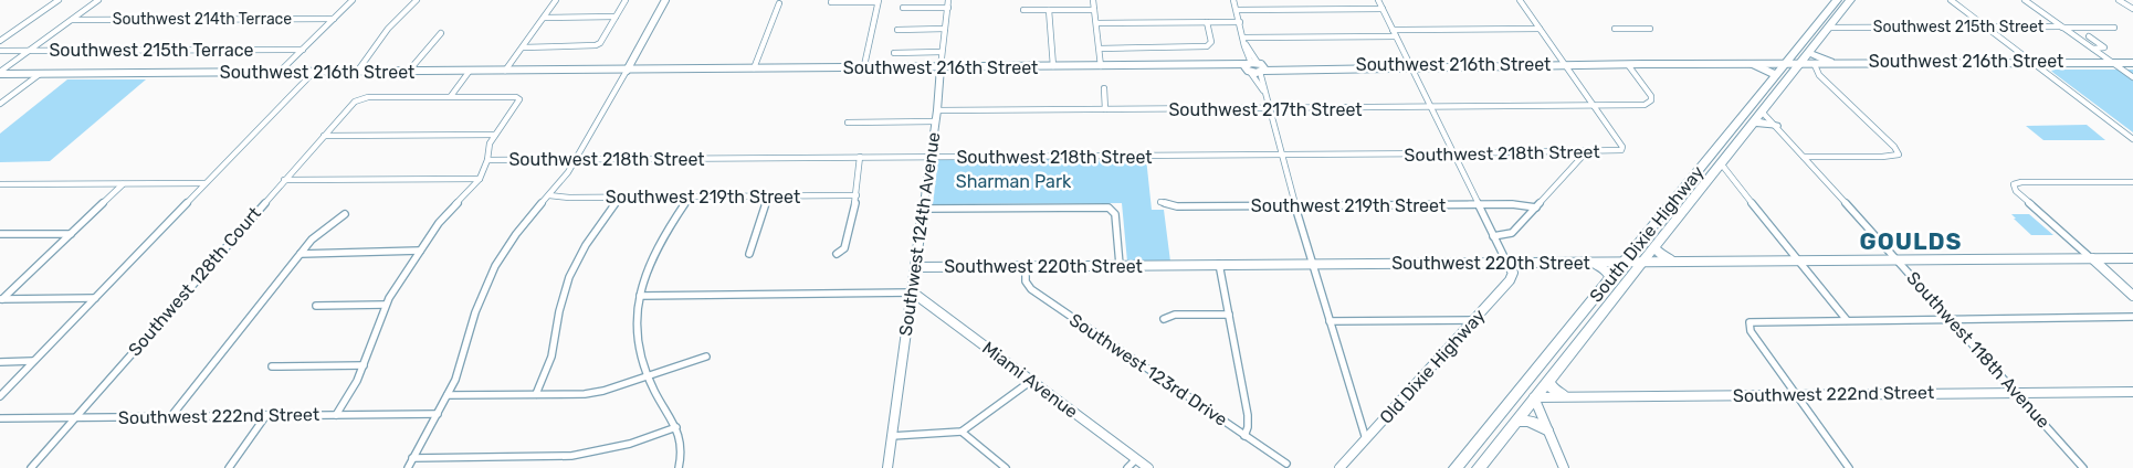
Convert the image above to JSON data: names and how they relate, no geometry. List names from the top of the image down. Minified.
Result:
{"streets":{"highway":["South Dixie Highway"],"street":["Southwest 214th Terrace","Southwest 215th Street","Southwest 215th Terrace","Southwest 216th Street","Southwest 217th Street","Southwest 218th Street","Southwest 219th Street","Southwest 124th Avenue","Southwest 220th Street","Southwest 128th Court","Southwest 118th Avenue","Old Dixie Highway","Southwest 123rd Drive","Miami Avenue","Southwest 222nd Street"]},"crossings":[["Southwest 215th Street","South Dixie Highway"],["Southwest 216th Street","Southwest 217th Street"],["Southwest 216th Street","Southwest 124th Avenue"],["Southwest 216th Street","South Dixie Highway"],["Southwest 217th Street","Southwest 218th Street"],["Southwest 217th Street","Southwest 124th Avenue"],["Southwest 218th Street","Southwest 124th Avenue"],["Southwest 124th Avenue","Southwest 220th Street"],["Southwest 124th Avenue","Miami Avenue"],["South Dixie Highway","Southwest 220th Street"],["South Dixie Highway","Southwest 118th Avenue"],["South Dixie Highway","Southwest 222nd Street"],["Southwest 220th Street","Southwest 118th Avenue"],["Southwest 220th Street","Old Dixie Highway"],["Southwest 220th Street","Southwest 123rd Drive"],["Southwest 128th Court","Southwest 222nd Street"],["Southwest 118th Avenue","Southwest 222nd Street"]],"districts":["GOULDS"],"parks":["Sharman Park"]}
